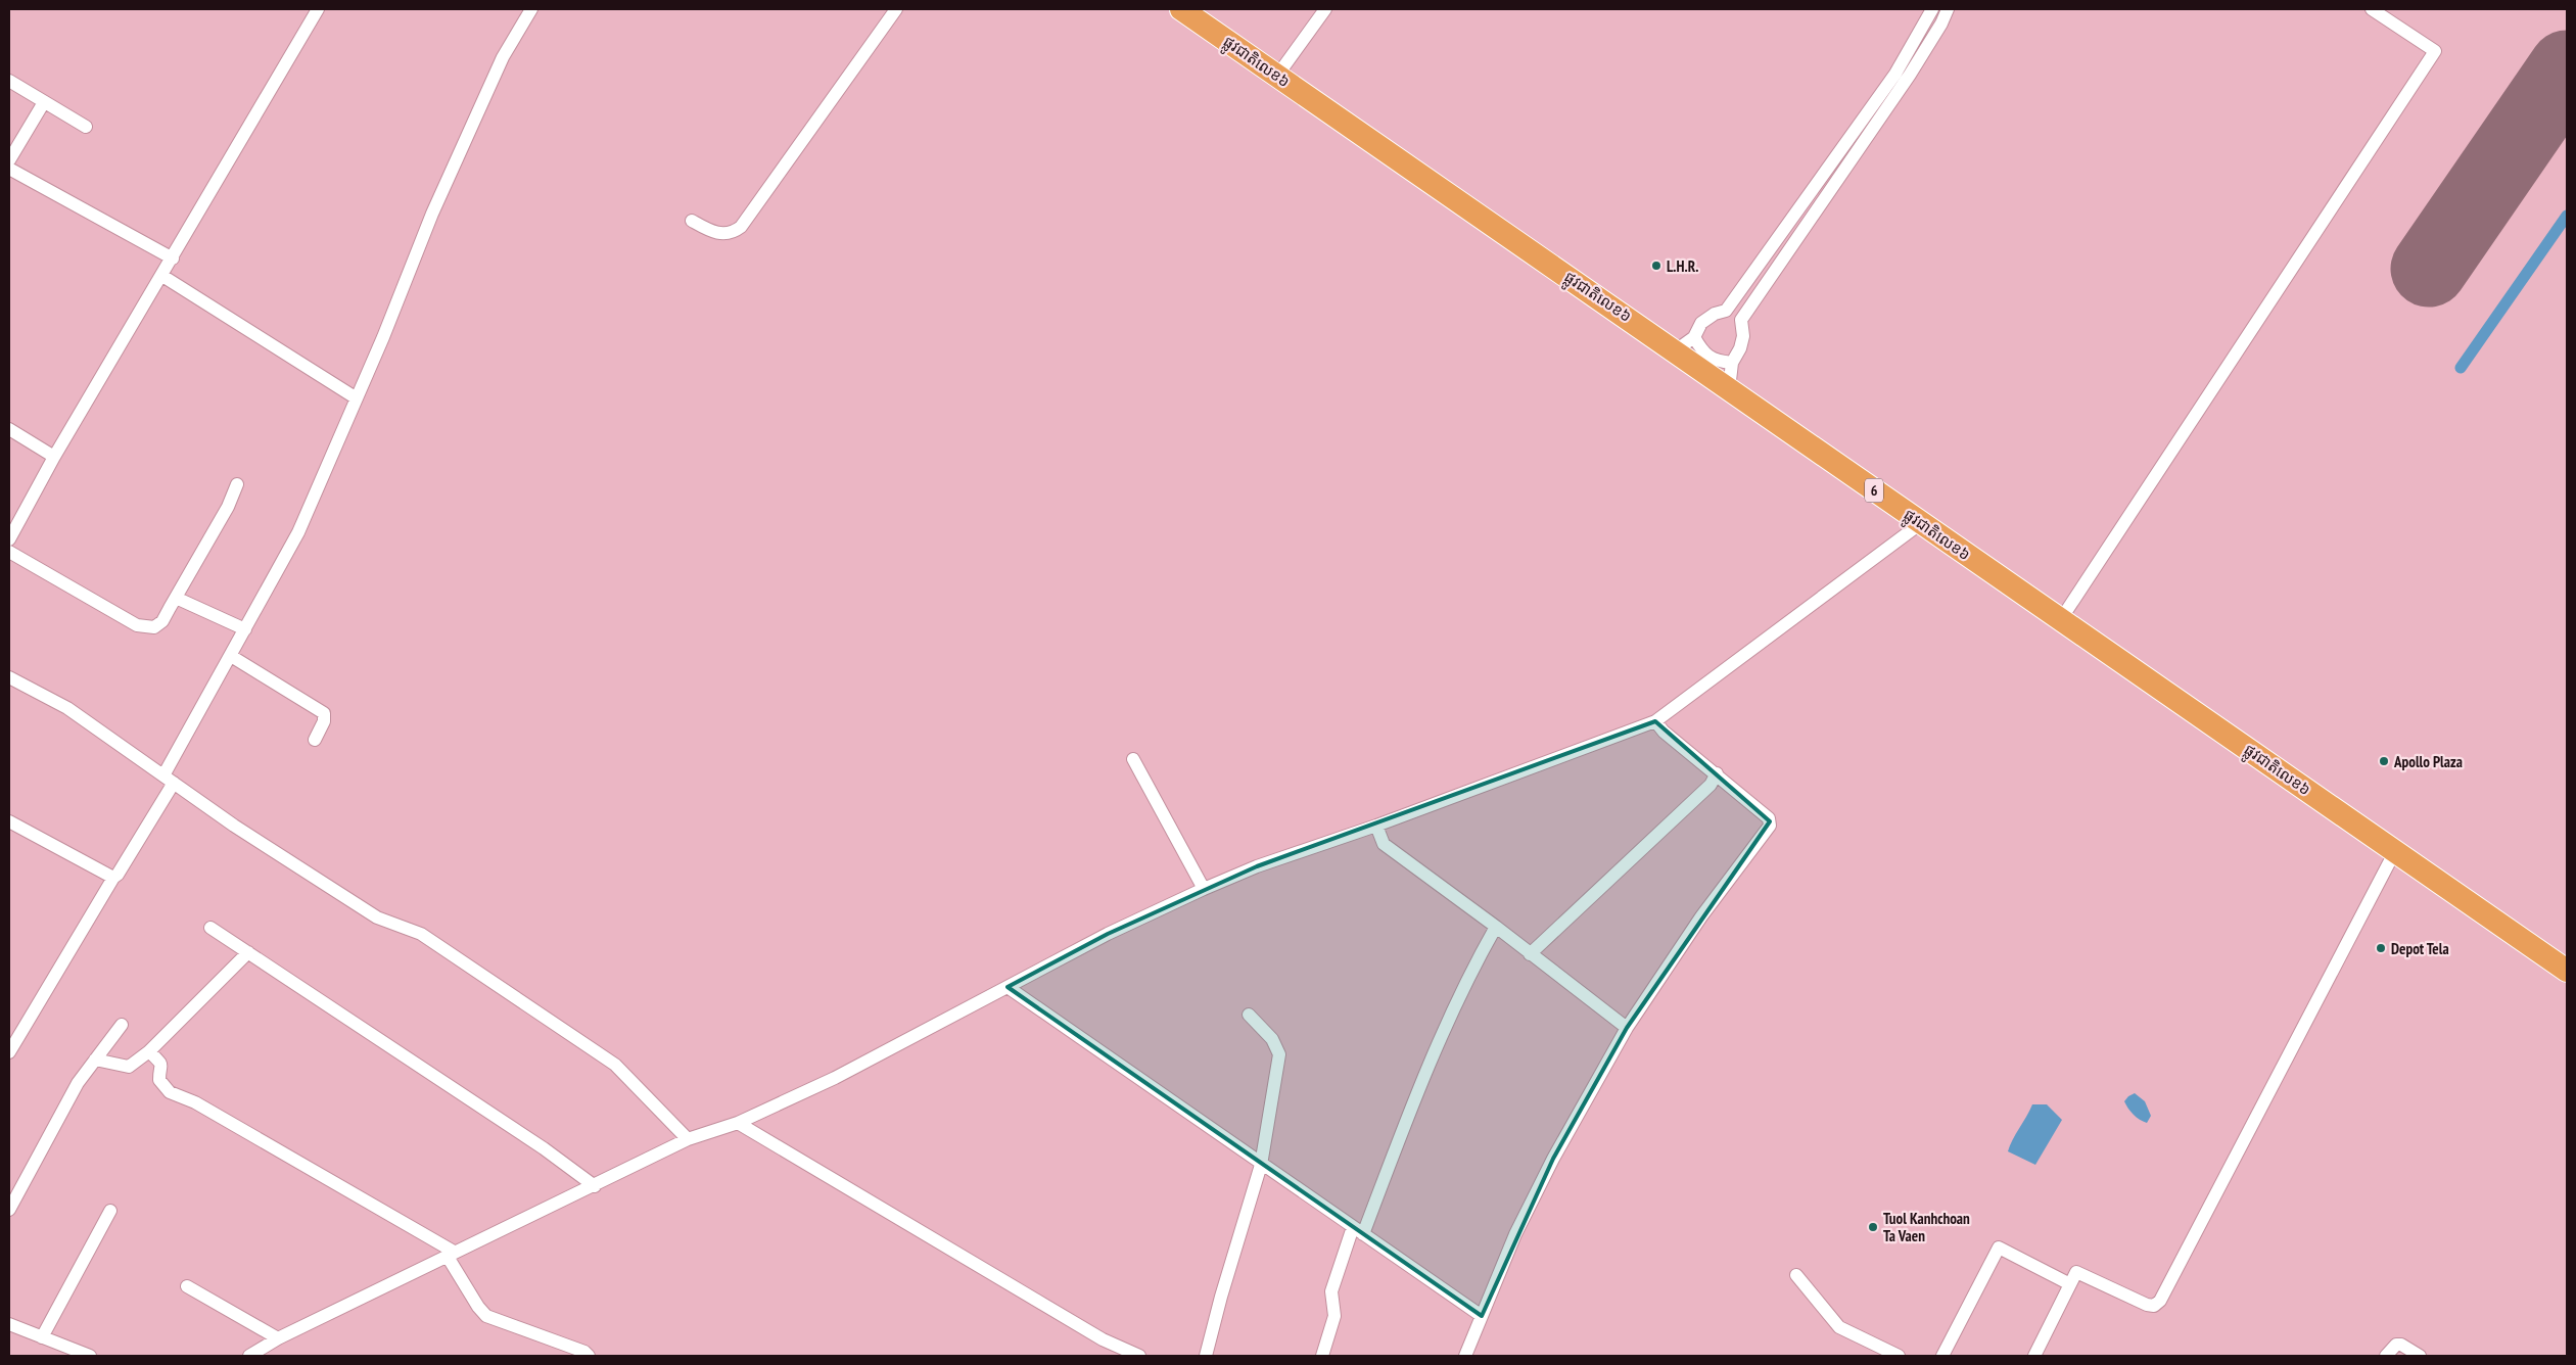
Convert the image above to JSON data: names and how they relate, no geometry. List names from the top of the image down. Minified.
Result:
{"streets":{"highway":["ផ្លូវជាតិលេខ៦","6"]},"places":["L.H.R.","Apollo Plaza","Depot Tela","Tuol Kanhchoan Ta Vaen"]}
